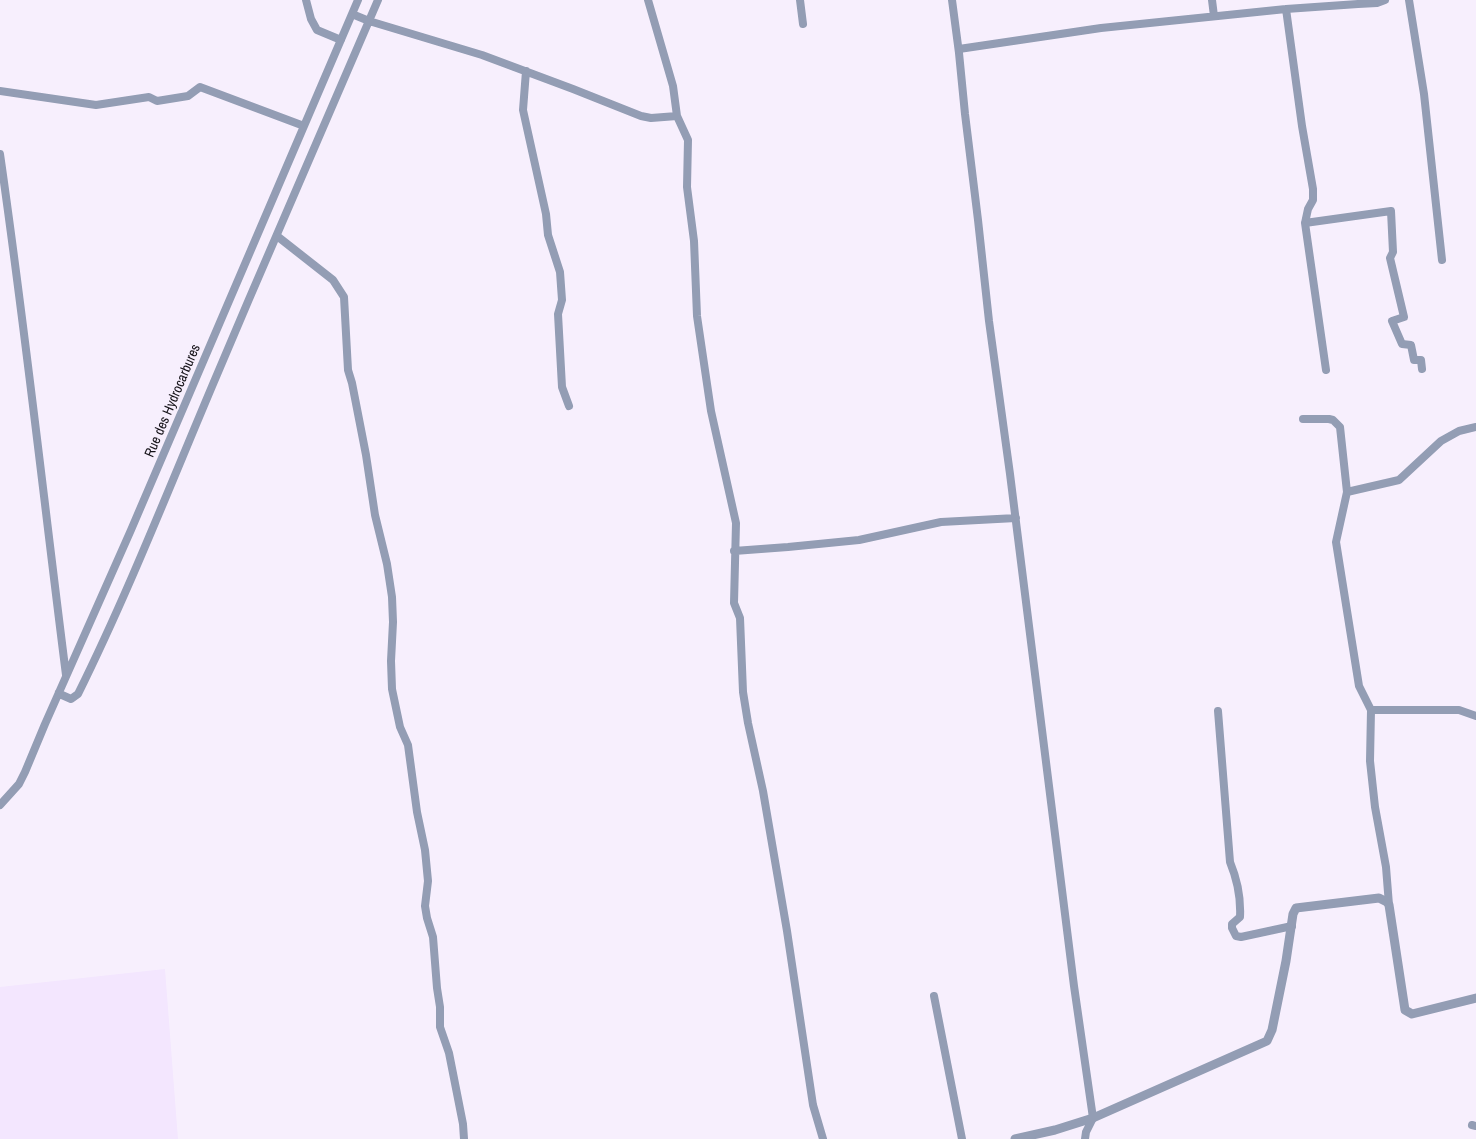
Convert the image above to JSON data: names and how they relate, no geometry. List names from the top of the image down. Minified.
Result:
{"streets":{"street":["Rue des Hydrocarbures"]}}
